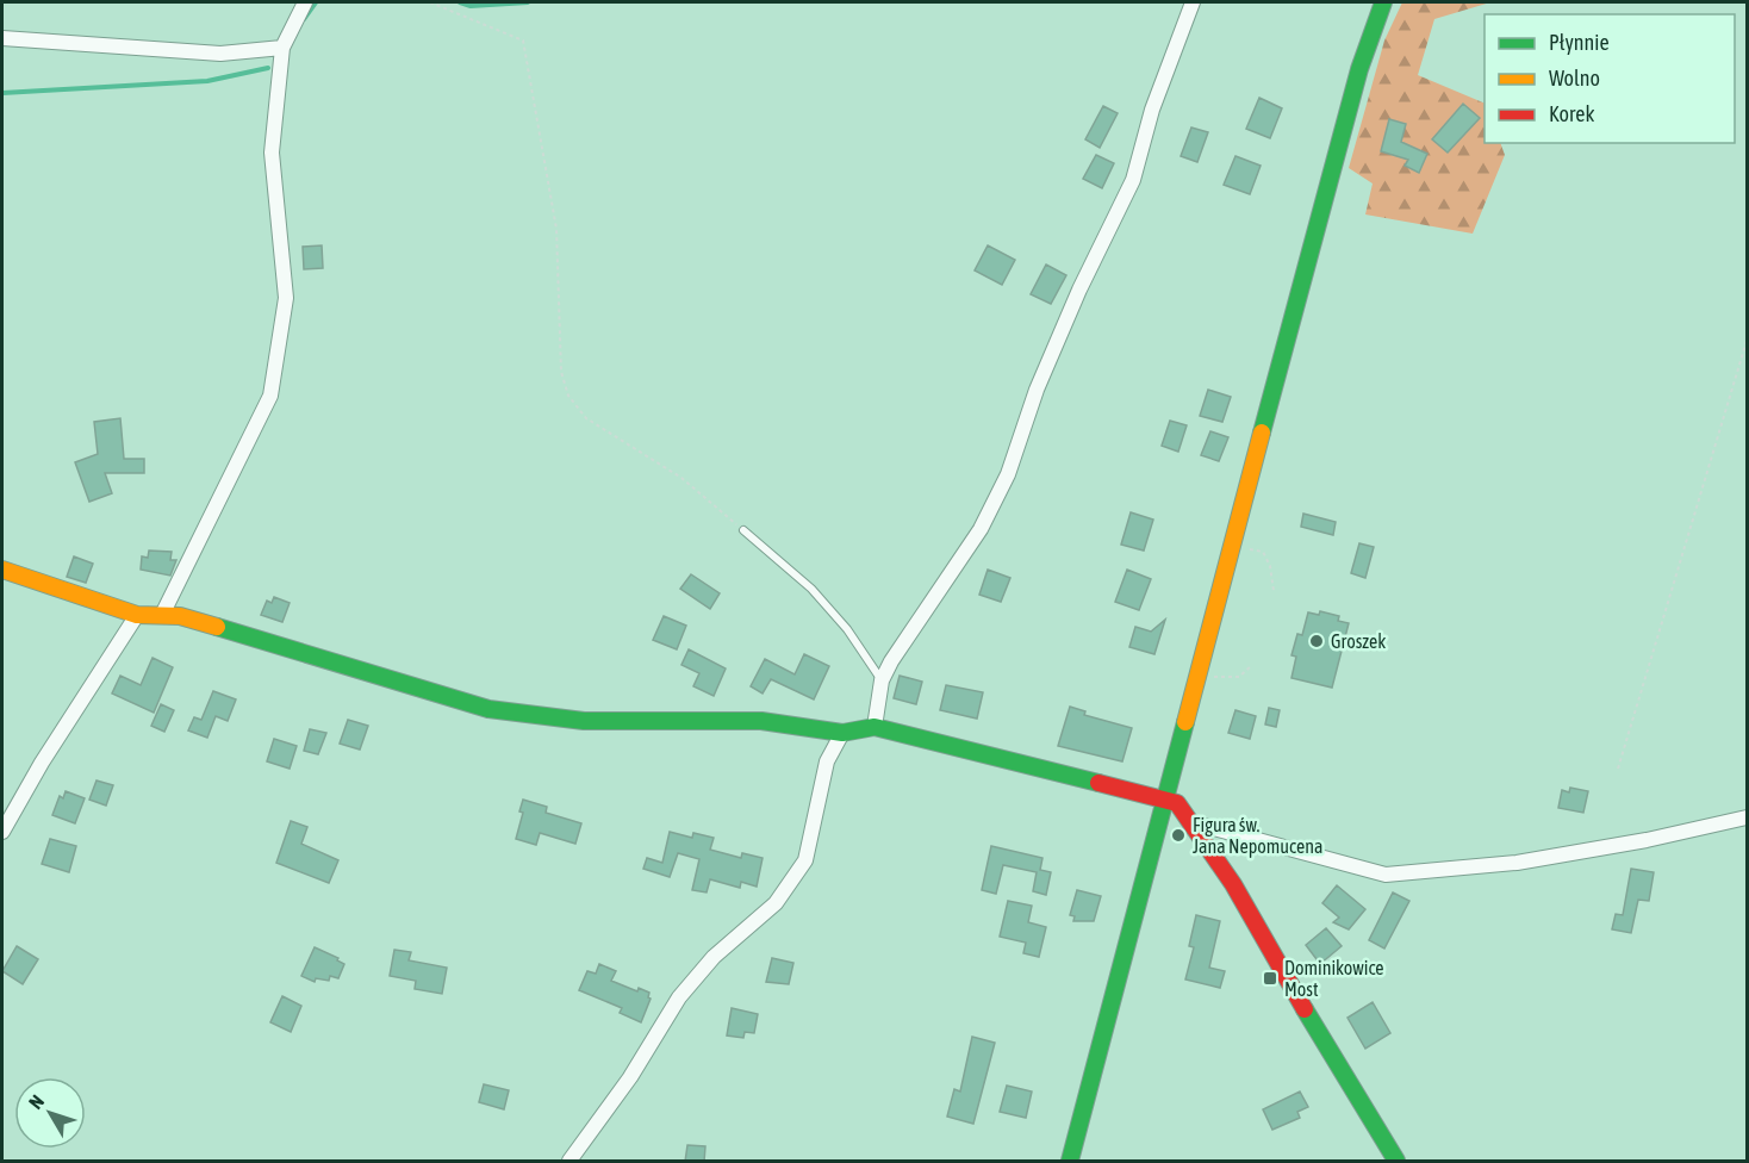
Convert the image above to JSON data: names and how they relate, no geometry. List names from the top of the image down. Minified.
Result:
{"places":{"other":["Groszek","Figura św. Jana Nepomucena"],"transit":["Dominikowice Most"]},"legend":["Płynnie","Wolno","Korek"],"north":"top left"}
